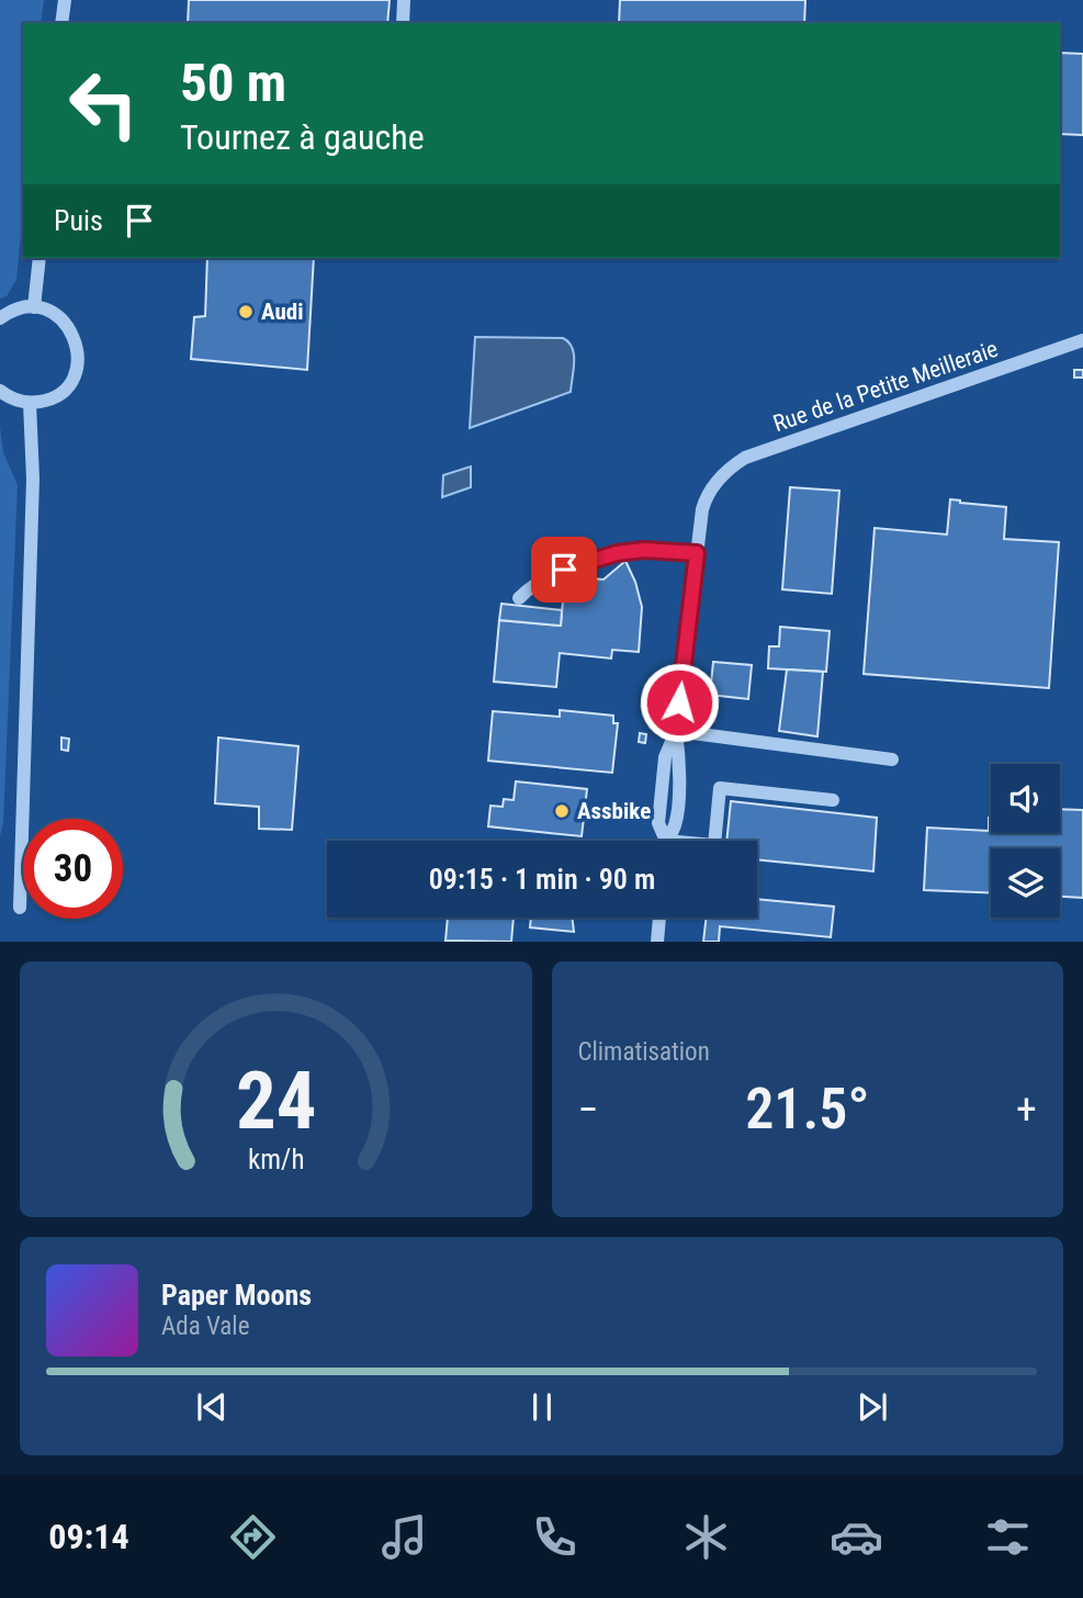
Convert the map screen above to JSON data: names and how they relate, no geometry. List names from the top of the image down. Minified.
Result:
{"streets":{"street":["Rue de la Petite Meilleraie"]},"places":["Audi","Assbike"],"page":{"turn":["50 m","Tournez à gauche"],"then":"Puis","limit":"30","trip":"09:15 · 1 min · 90 m","tile":"Climatisation","heat":["−","21.5°","+"],"song":["Paper Moons","Ada Vale"],"tabs":"09:14","gauge":["24","km/h"]}}
